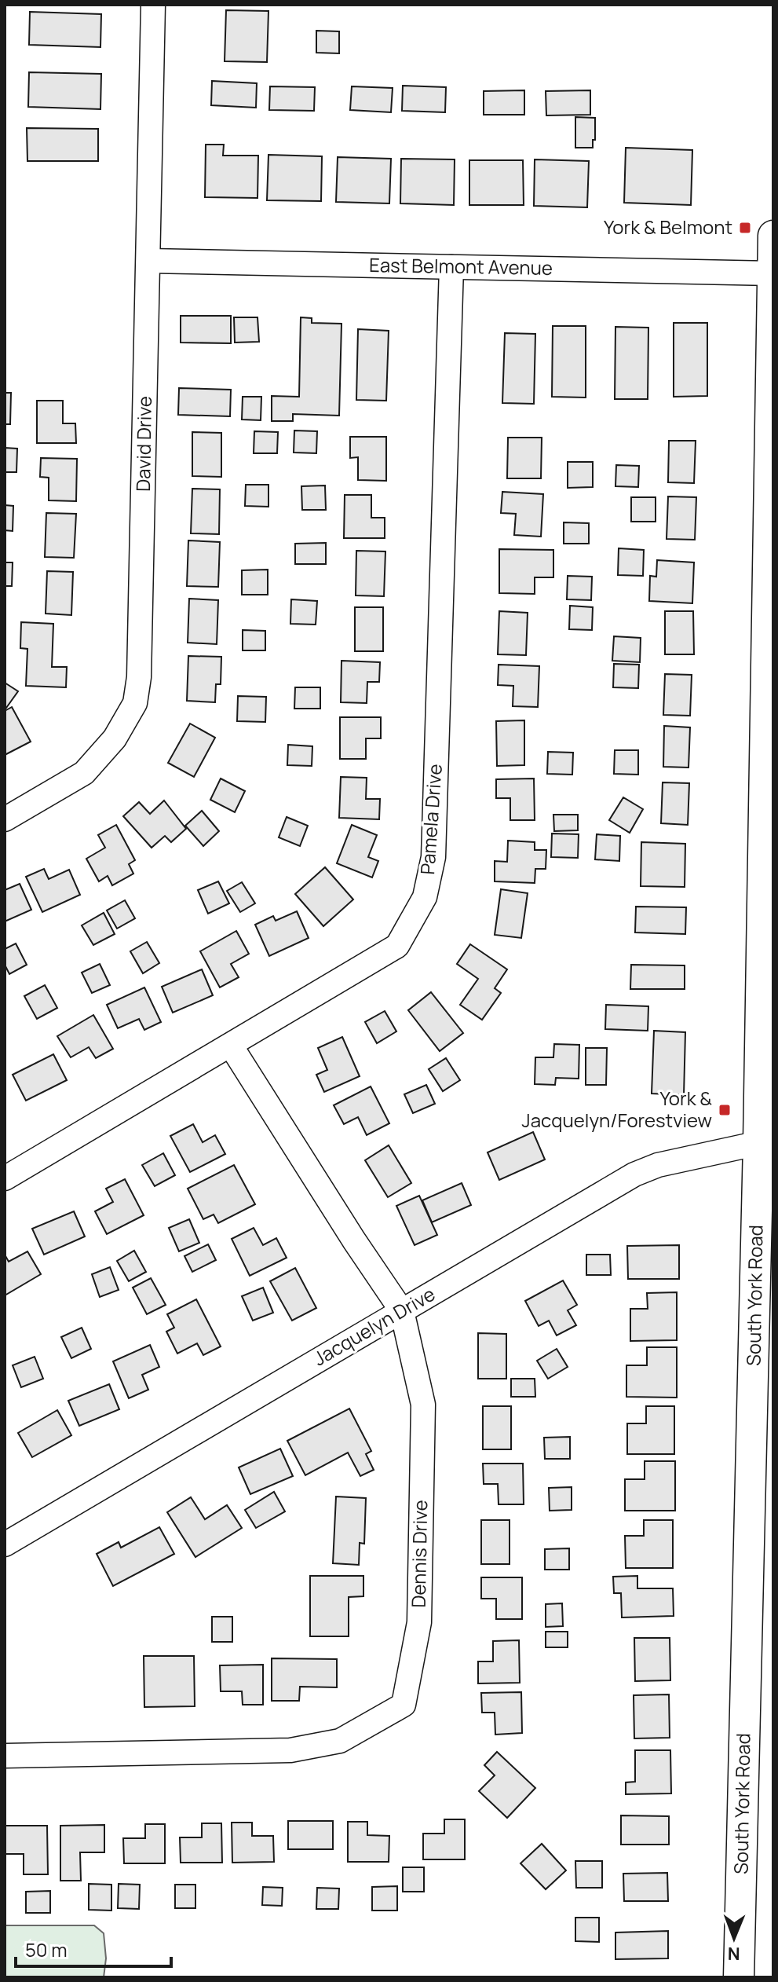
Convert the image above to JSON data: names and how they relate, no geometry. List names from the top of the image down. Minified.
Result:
{"streets":{"main road":["South York Road"],"street":["East Belmont Avenue","David Drive","Pamela Drive","Jacquelyn Drive","Dennis Drive"]},"crossings":[["East Belmont Avenue","David Drive"],["East Belmont Avenue","Pamela Drive"],["East Belmont Avenue","South York Road"],["Pamela Drive","Dennis Drive"],["South York Road","Jacquelyn Drive"],["Jacquelyn Drive","Dennis Drive"]],"places":{"transit":["York & Belmont","York & Jacquelyn/Forestview"]},"scale_bar":"50 m","north":"bottom"}
